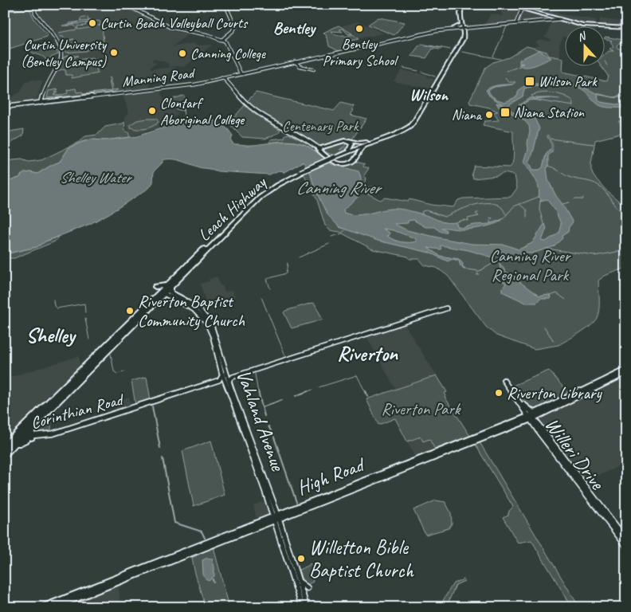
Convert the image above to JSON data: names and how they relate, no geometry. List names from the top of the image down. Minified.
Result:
{"streets":{"highway":["Leach Highway"],"main road":["Manning Road","Corinthian Road","Vahland Avenue","Willeri Drive","High Road"]},"crossings":[["Manning Road","Leach Highway"],["Leach Highway","Corinthian Road"],["Leach Highway","Vahland Avenue"],["Corinthian Road","Vahland Avenue"],["Vahland Avenue","High Road"],["Willeri Drive","High Road"]],"districts":["Bentley","Wilson","Shelley","Riverton"],"water":["Shelley Water","Canning River"],"parks":["Centenary Park","Canning River Regional Park","Riverton Park"],"places":{"other":["Curtin Beach Volleyball Courts","Bentley Primary School","Curtin University (Bentley Campus)","Canning College","Clontarf Aboriginal College","Niana","Riverton Baptist Community Church","Riverton Library","Willetton Bible Baptist Church"],"transit":["Wilson Park","Niana Station"]},"north":"top"}
